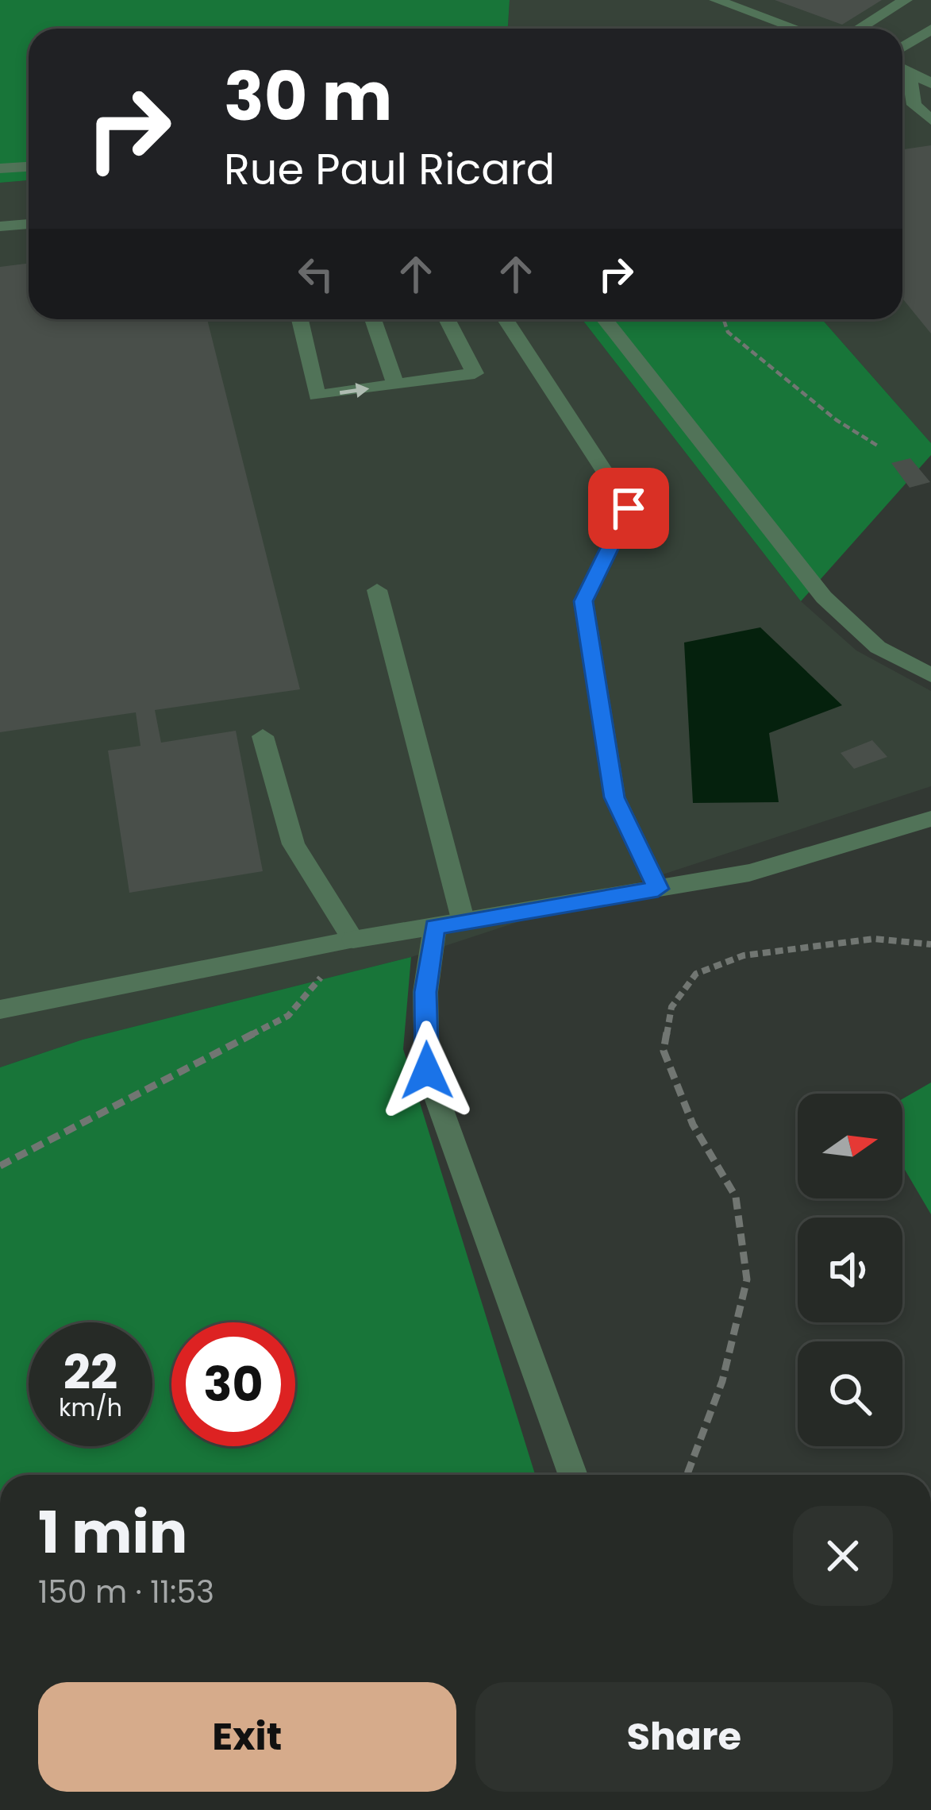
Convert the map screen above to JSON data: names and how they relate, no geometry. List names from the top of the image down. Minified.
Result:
{"north":"right","page":{"turn":["30 m","Rue Paul Ricard"],"speed":"22 km/h","limit":"30","heading":["1 min","150 m · 11:53"],"buttons":["Exit","Share"]}}
